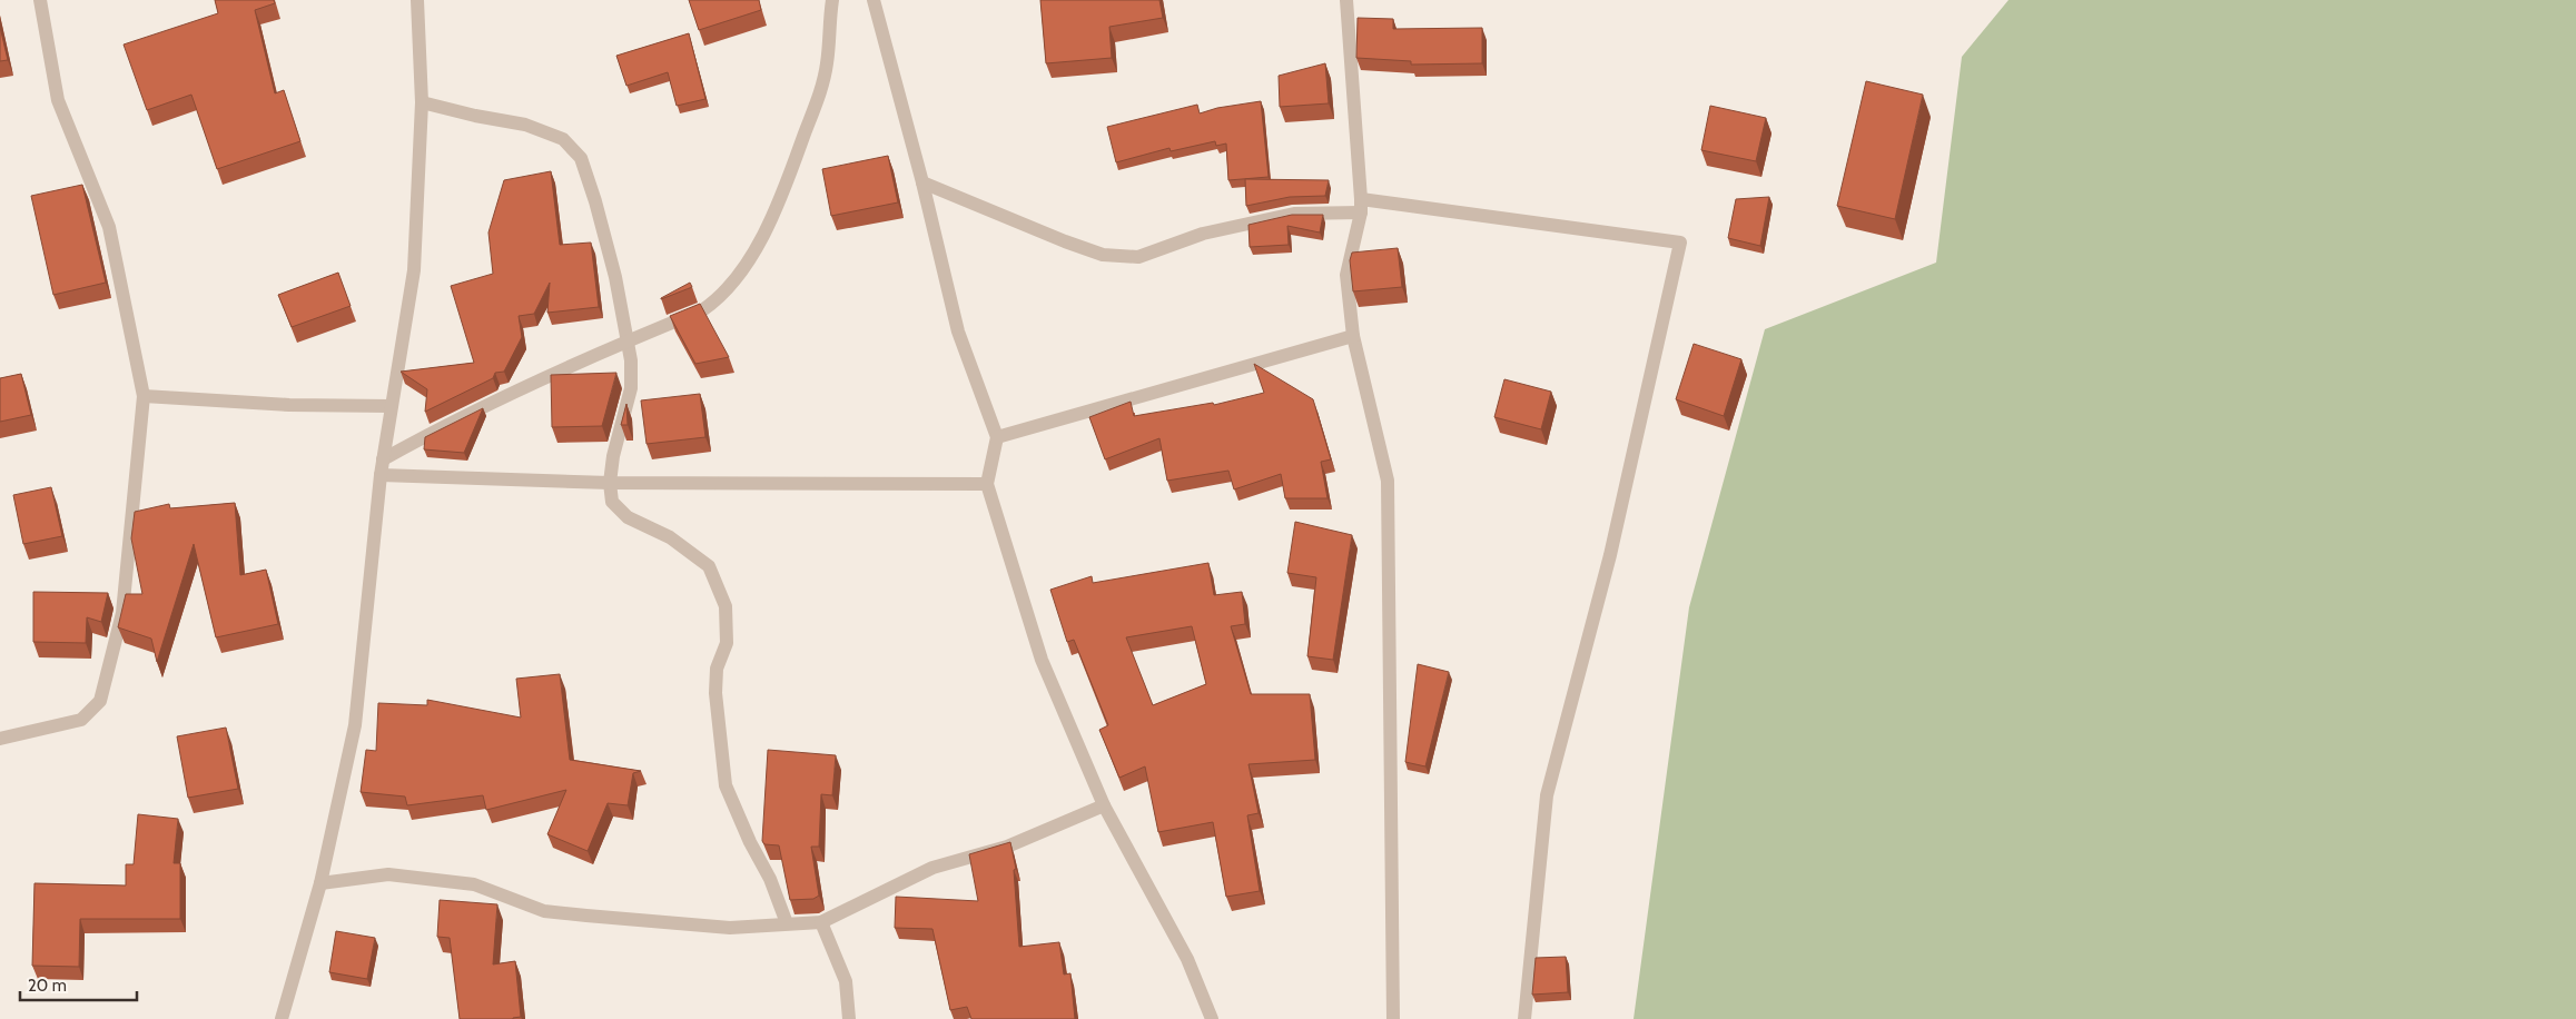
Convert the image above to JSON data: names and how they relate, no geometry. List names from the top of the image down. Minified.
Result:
{"scale_bar":"20 m"}
